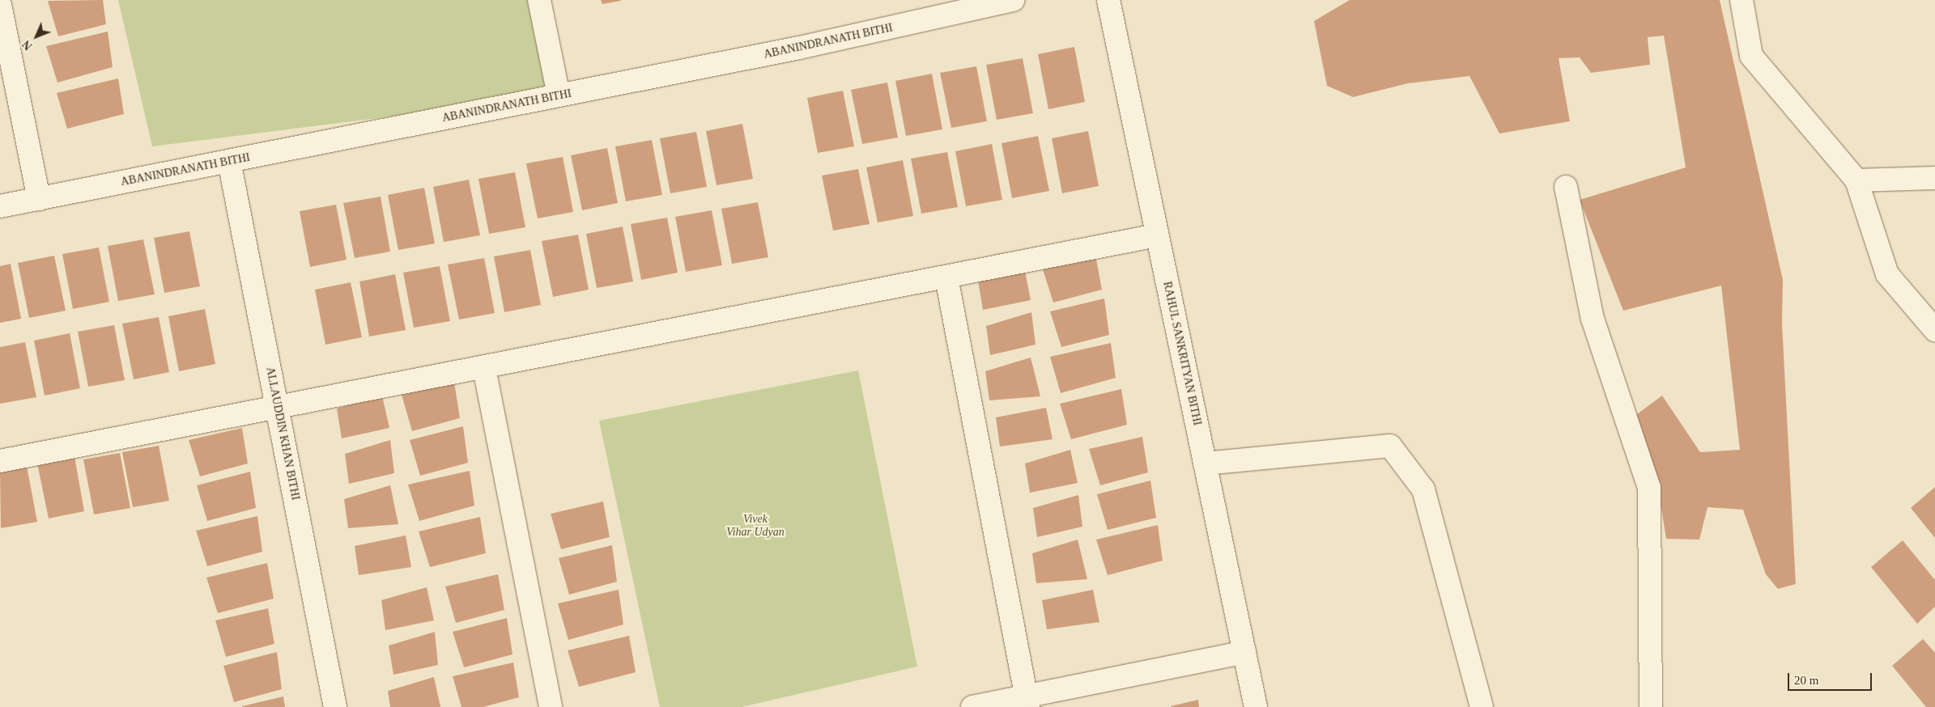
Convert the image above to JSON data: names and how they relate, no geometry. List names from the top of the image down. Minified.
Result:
{"streets":{"street":["ABANINDRANATH BITHI","RAHUL SANKRITYAN BITHI","ALLAUDDIN KHAN BITHI"]},"crossings":[["ABANINDRANATH BITHI","ALLAUDDIN KHAN BITHI"]],"parks":["Vivek Vihar Udyan"],"scale_bar":"20 m","north":"bottom left"}
